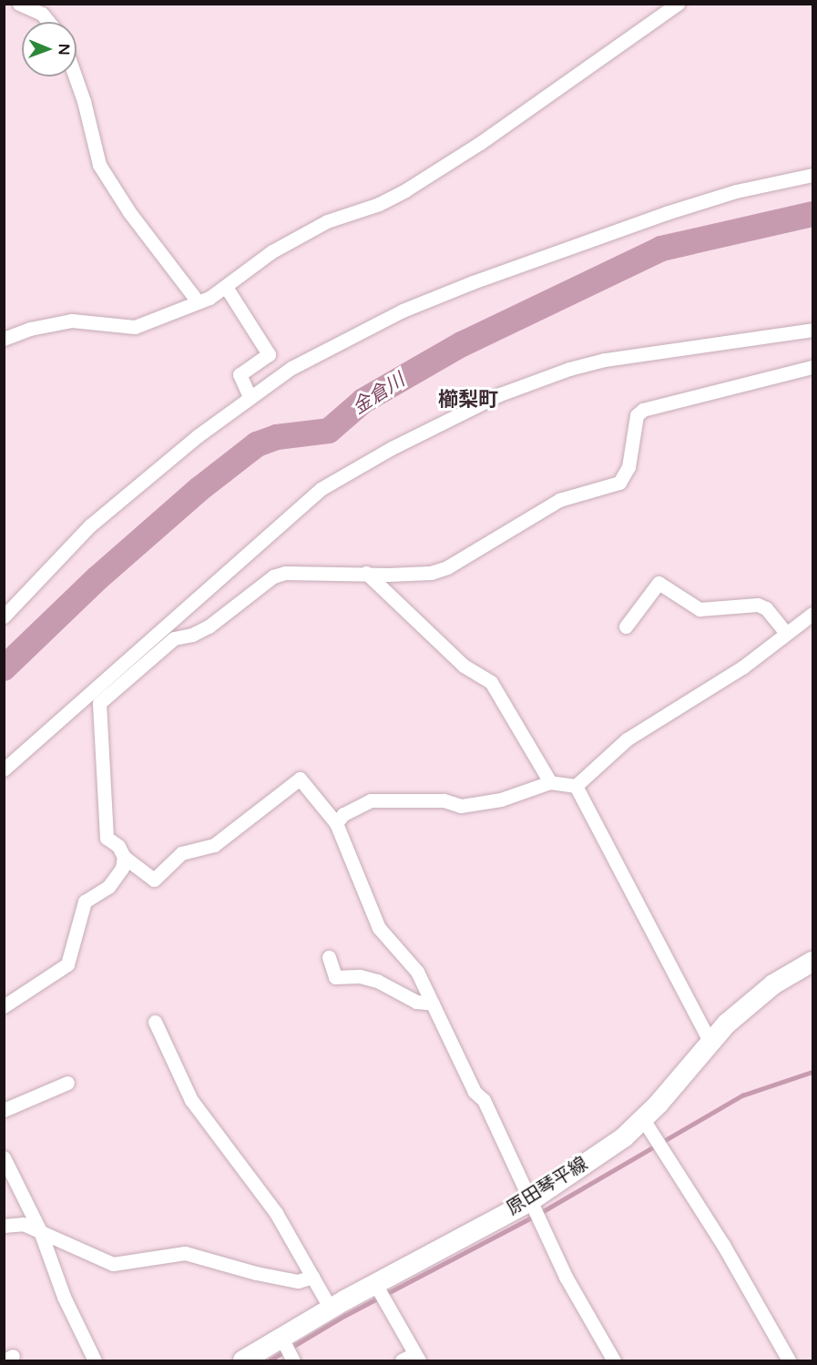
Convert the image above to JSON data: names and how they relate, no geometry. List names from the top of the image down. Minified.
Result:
{"streets":{"main road":["原田琴平線"]},"districts":["櫛梨町"],"water":["金倉川"],"north":"right"}
